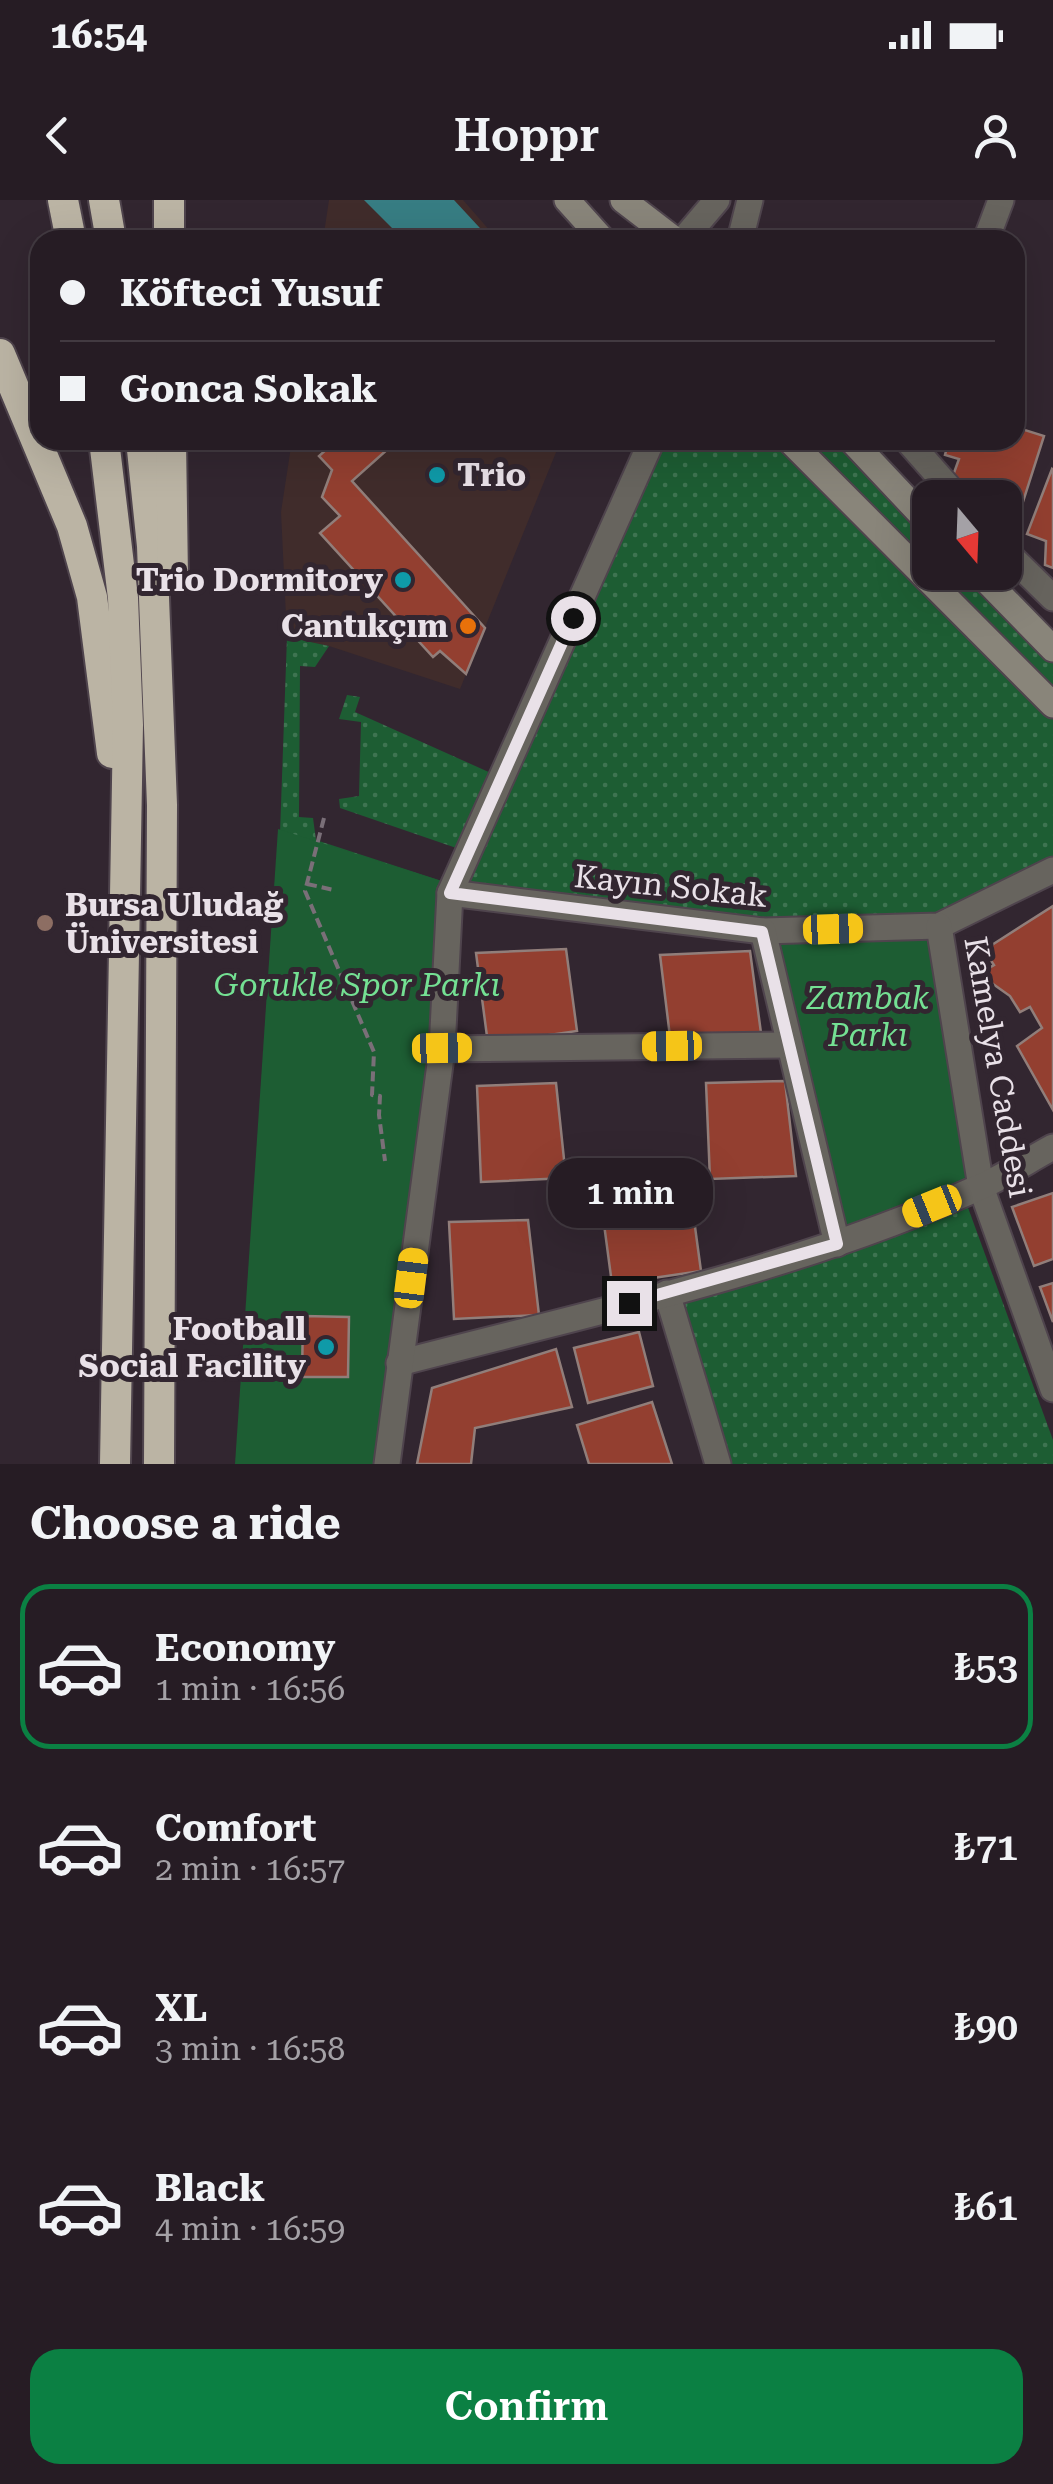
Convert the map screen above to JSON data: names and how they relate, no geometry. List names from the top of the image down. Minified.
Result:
{"streets":{"street":["Kayın Sokak","Kamelya Caddesi"]},"crossings":[["Kayın Sokak","Kamelya Caddesi"]],"parks":["Gorukle Spor Parkı","Zambak Parkı"],"places":["Trio","Trio Dormitory","Cantıkçım","Bursa Uludağ Üniversitesi","Football Social Facility"],"north":"bottom","page":{"status":"16:54","header":"Hoppr","banner":["Köfteci Yusuf","Gonca Sokak"],"bubble":"1 min","heading":"Choose a ride","list":[{"name":"Economy","note":"1 min · 16:56","value":"₺53"},{"name":"Comfort","note":"2 min · 16:57","value":"₺71"},{"name":"XL","note":"3 min · 16:58","value":"₺90"},{"name":"Black","note":"4 min · 16:59","value":"₺61"}],"buttons":"Confirm"}}
